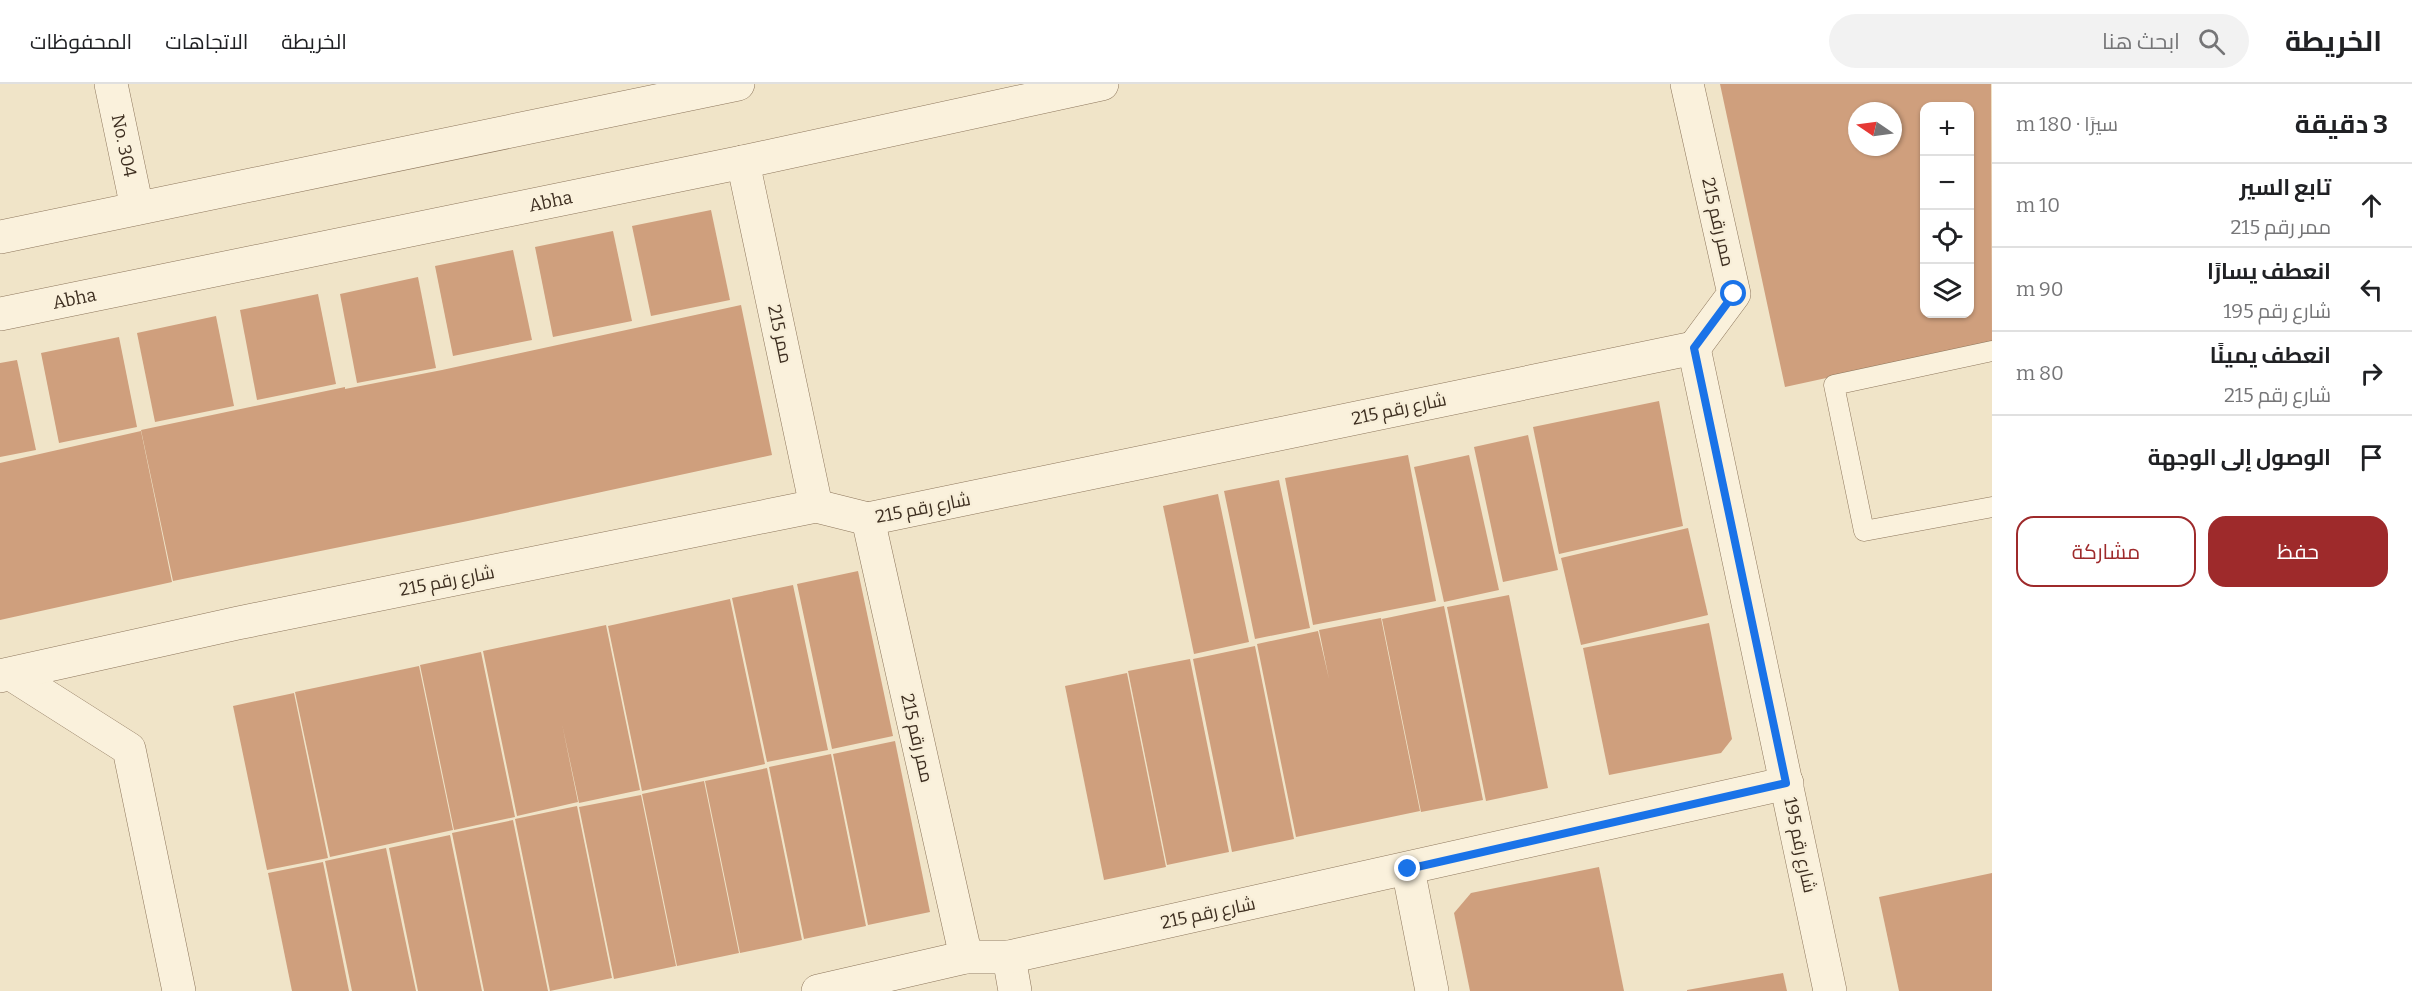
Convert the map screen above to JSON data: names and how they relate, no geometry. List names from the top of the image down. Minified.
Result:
{"streets":{"street":["No. 304","Abha","ممر رقم 215","ممر 215","شارع رقم 215","شارع رقم 195"]},"crossings":[["Abha","ممر 215"],["ممر رقم 215","شارع رقم 215"],["ممر رقم 215","شارع رقم 195"],["ممر 215","شارع رقم 215"],["شارع رقم 215","شارع رقم 195"]],"north":"left","page":{"header":"الخريطة","search":"ابحث هنا","nav":["الخريطة","الاتجاهات","المحفوظات"],"heading":["3 دقيقة","سيرًا · 180 m"],"map_buttons":["+","−"],"list":[["تابع السير","ممر رقم 215","10 m"],["انعطف يسارًا","شارع رقم 195","90 m"],["انعطف يمينًا","شارع رقم 215","80 m"],"الوصول إلى الوجهة"],"buttons":["حفظ","مشاركة"]}}
